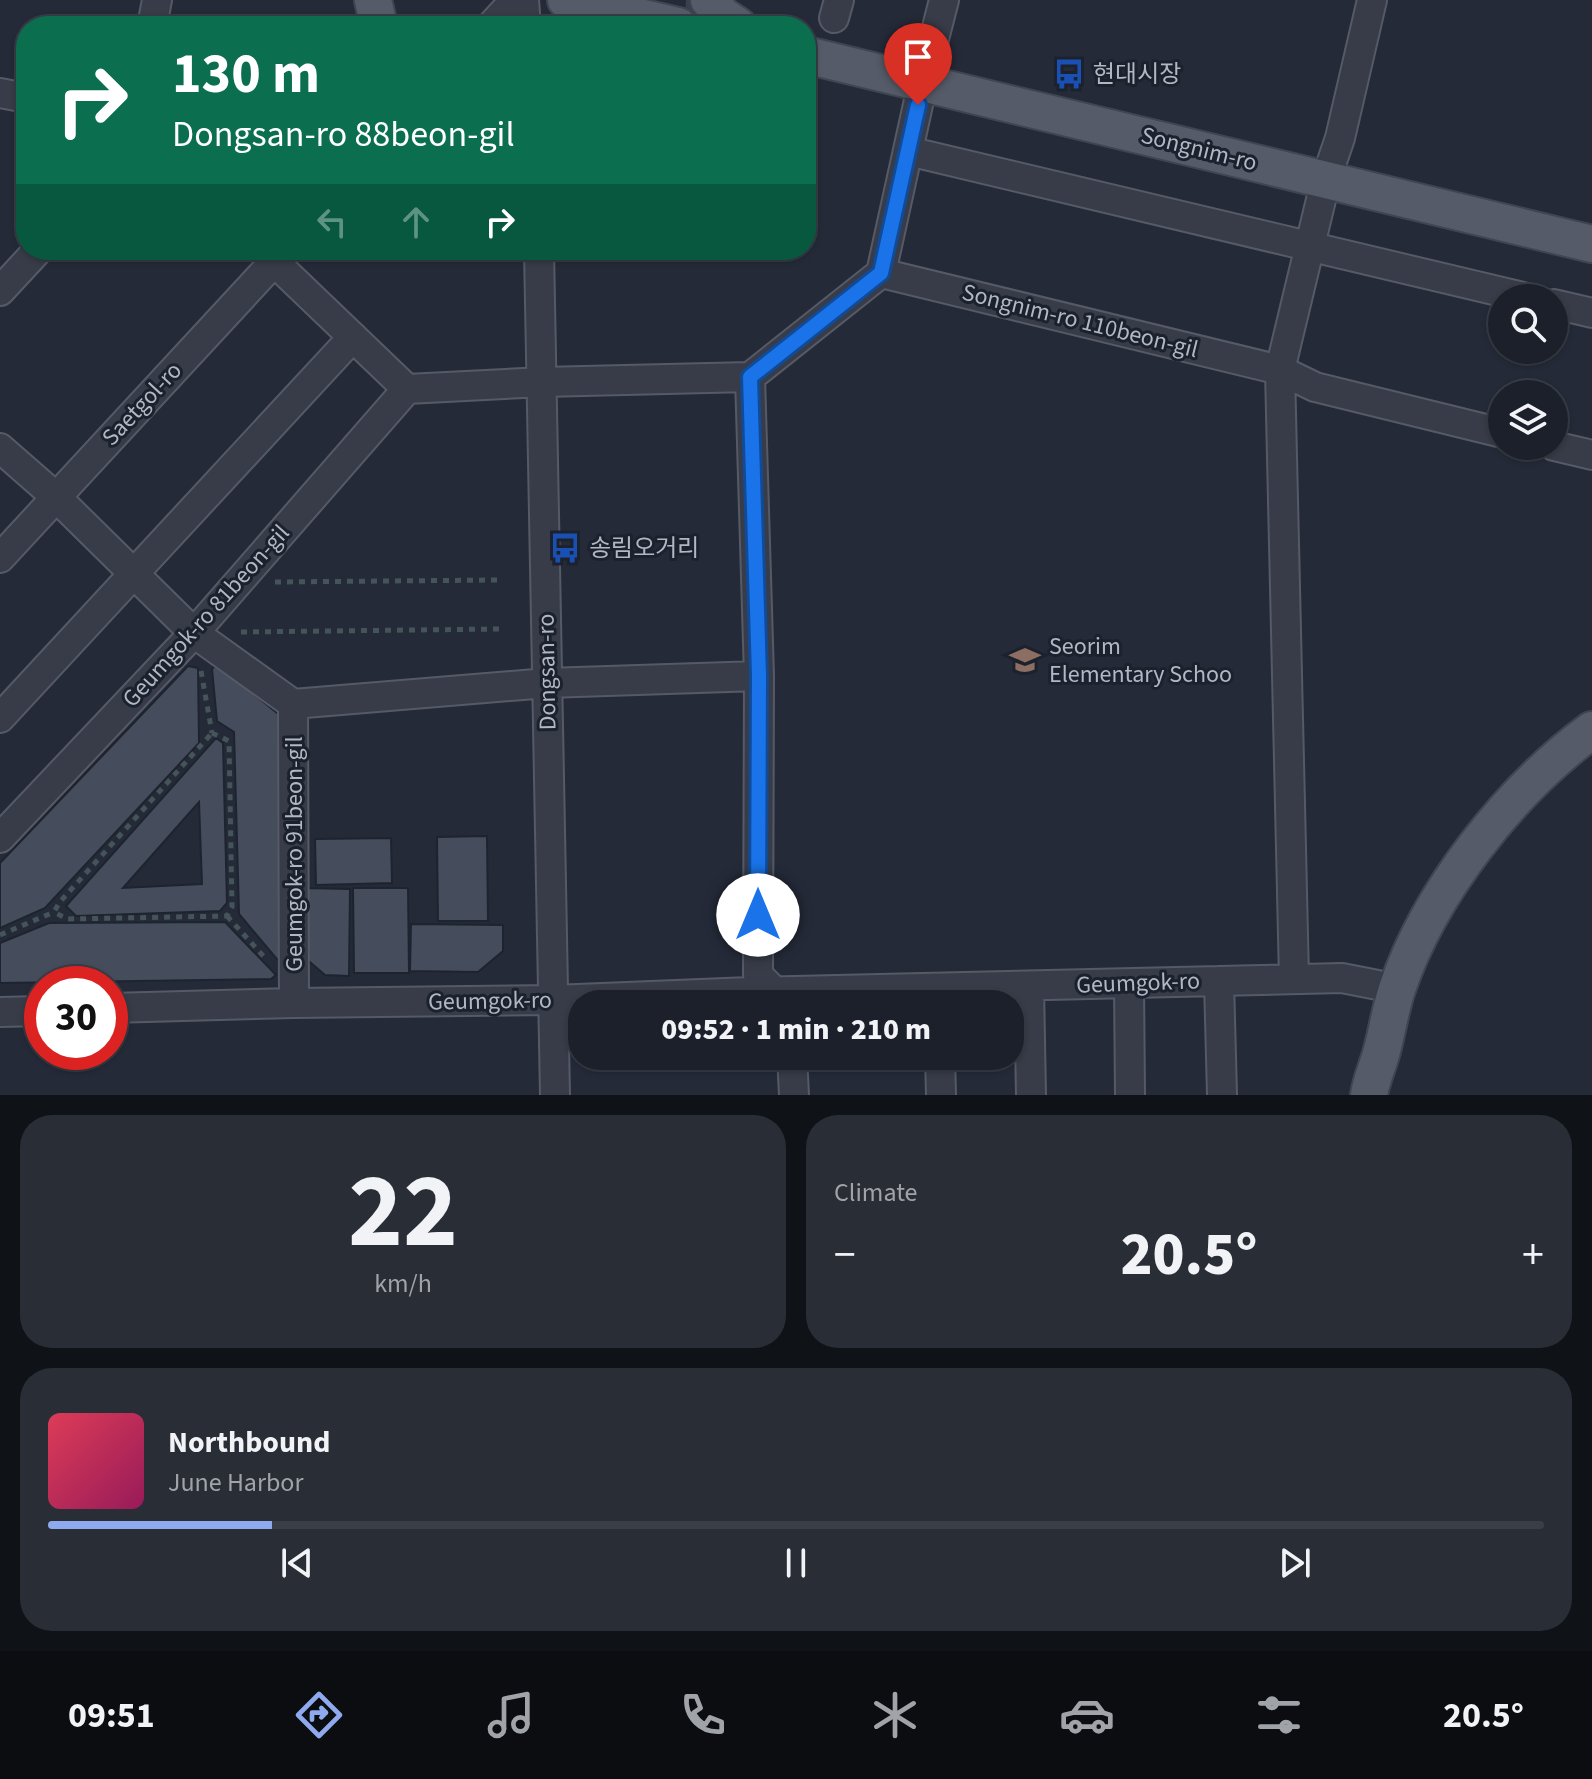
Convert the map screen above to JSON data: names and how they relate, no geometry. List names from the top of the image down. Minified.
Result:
{"streets":{"main road":["Songnim-ro"],"street":["Songnim-ro 110beon-gil","Saetgol-ro","Geumgok-ro 81beon-gil","Dongsan-ro","Geumgok-ro 91beon-gil","Geumgok-ro"]},"crossings":[["Dongsan-ro","Geumgok-ro"],["Geumgok-ro 91beon-gil","Geumgok-ro"]],"places":{"bus stop":["현대시장","송림오거리"],"school or university":["Seorim Elementary Schoo"]},"page":{"turn":["130 m","Dongsan-ro 88beon-gil"],"limit":"30","trip":"09:52 · 1 min · 210 m","tile":[["22","km/h"],"Climate"],"heat":["−","20.5°","+"],"song":["Northbound","June Harbor"],"tabs":["09:51","20.5°"]}}
